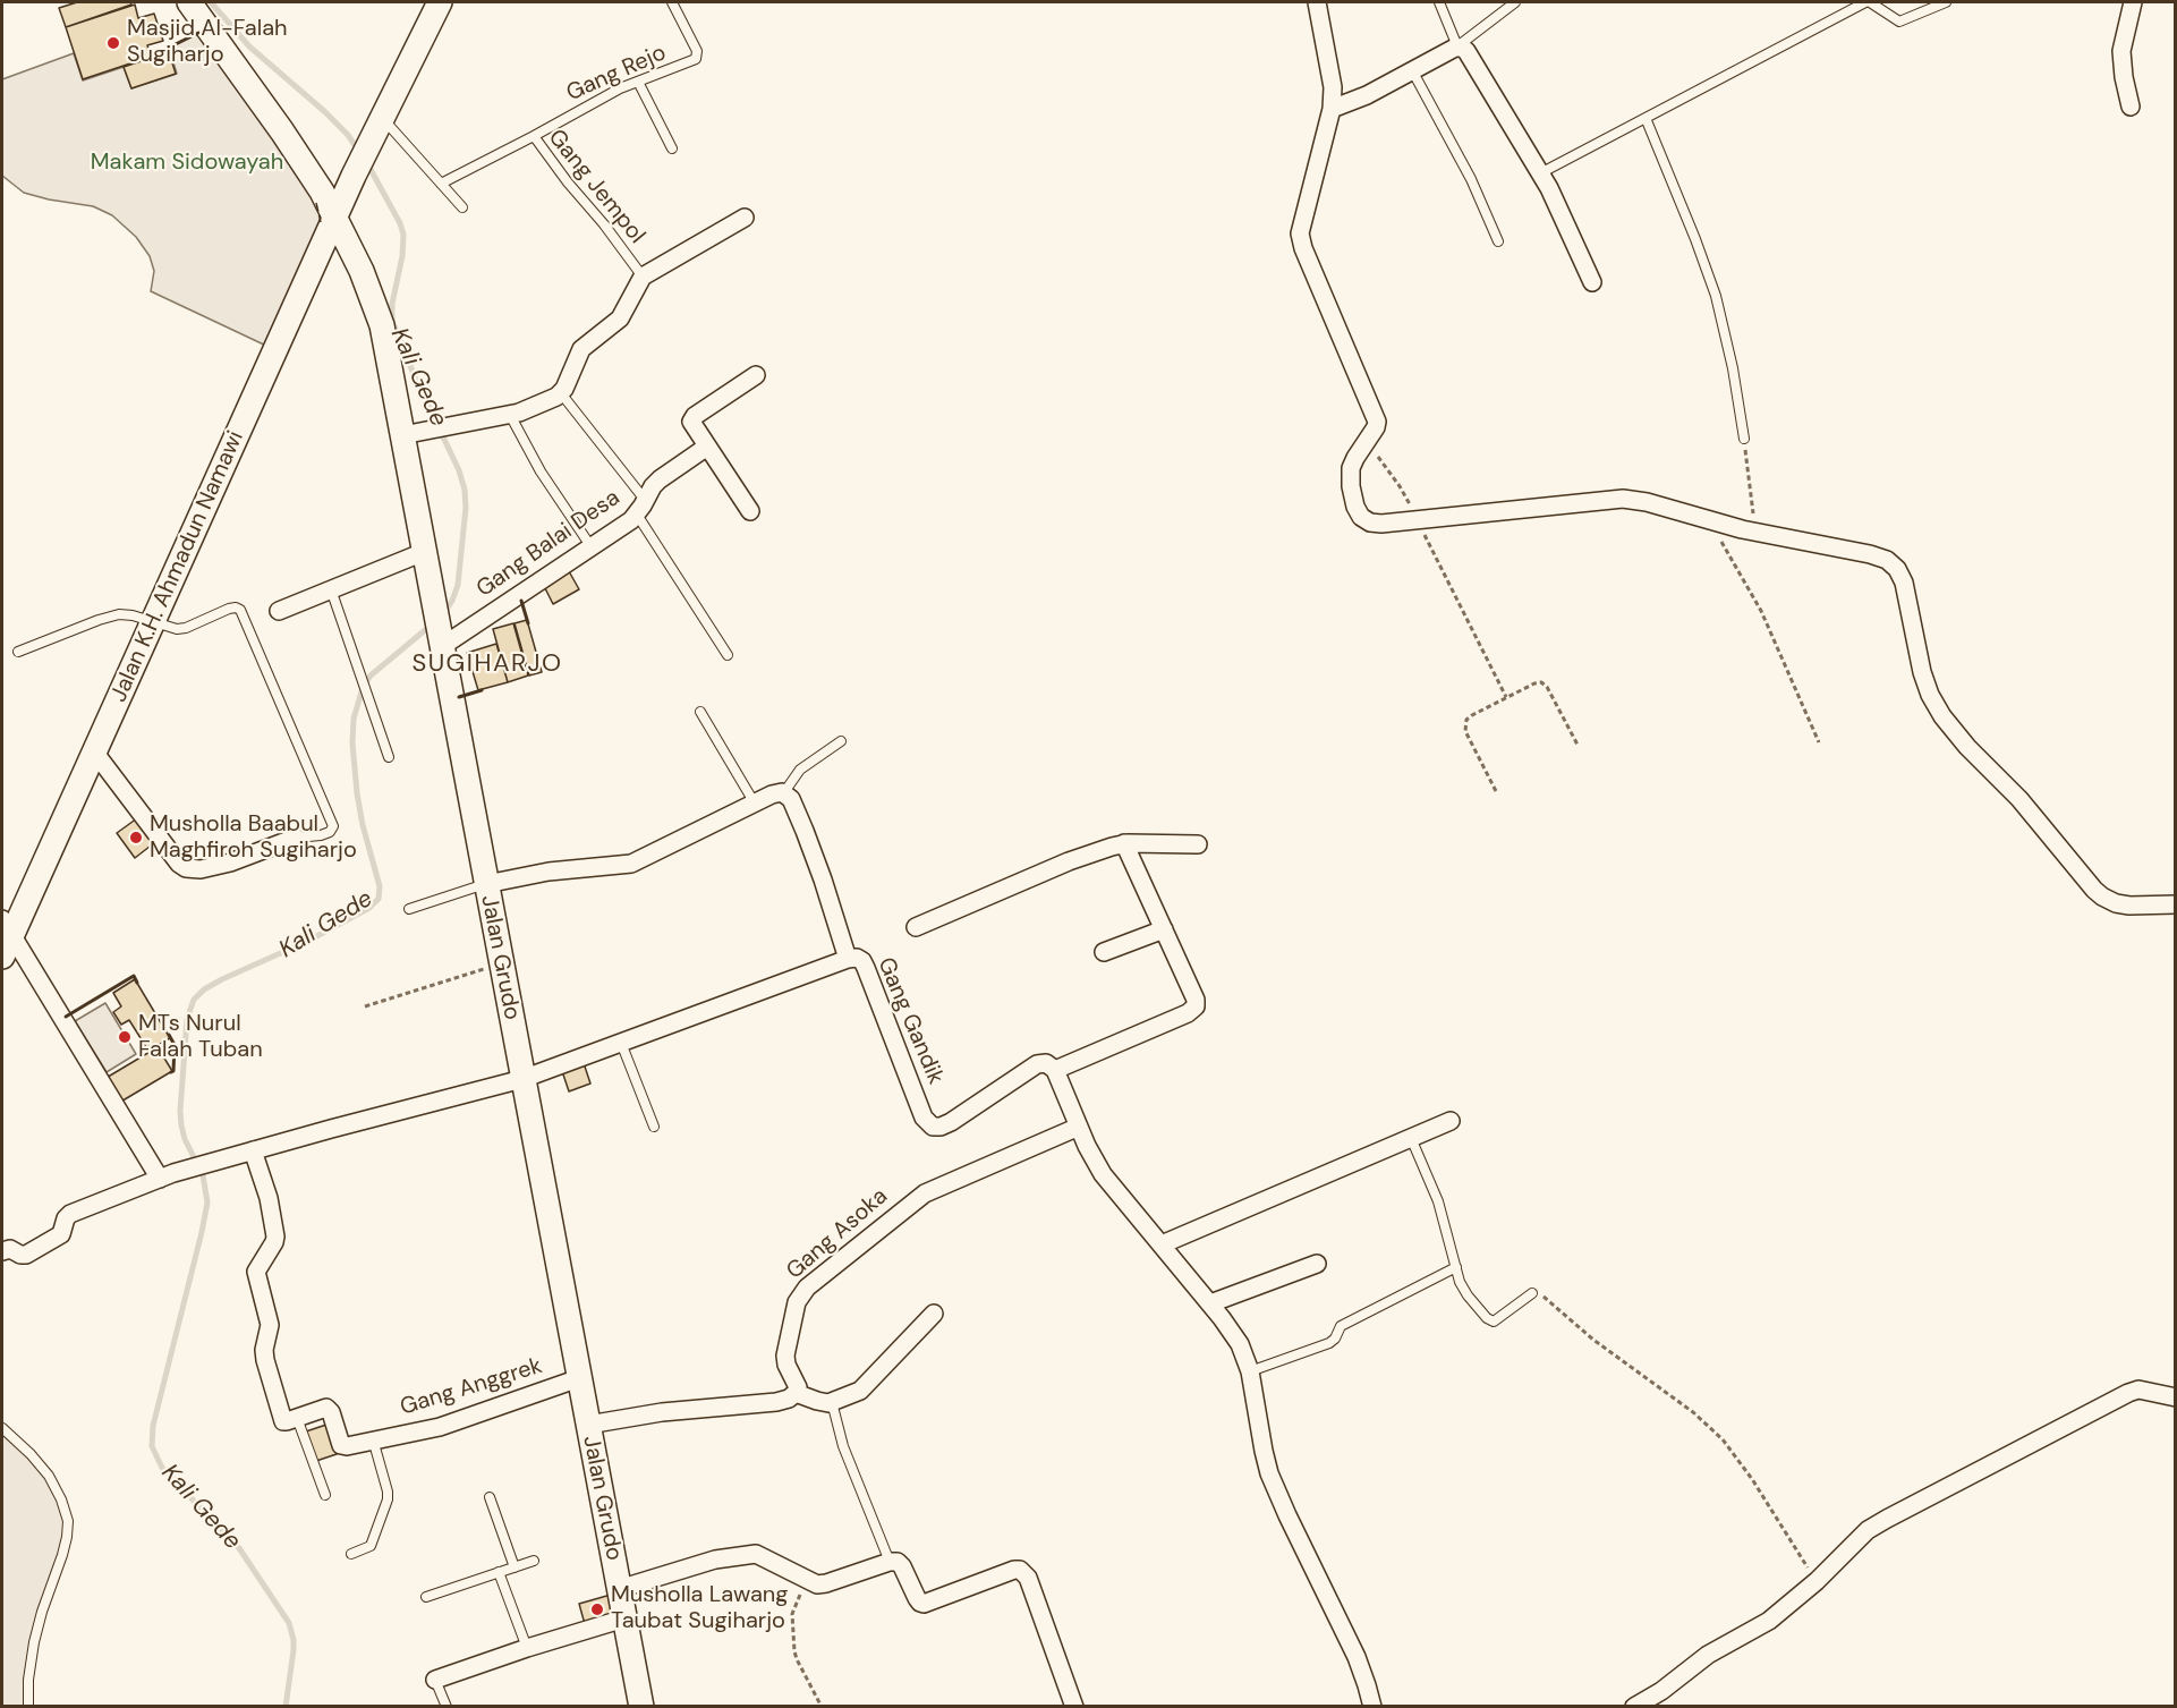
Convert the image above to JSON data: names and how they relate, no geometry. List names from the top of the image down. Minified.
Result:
{"streets":{"street":["Gang Balai Desa","Jalan K.H. Ahmadun Namawi","Jalan Grudo","Gang Gandik","Gang Asoka","Gang Anggrek"],"lane":["Gang Rejo","Gang Jempol"]},"crossings":[["Gang Rejo","Gang Jempol"],["Gang Balai Desa","Jalan Grudo"],["Jalan K.H. Ahmadun Namawi","Jalan Grudo"],["Jalan Grudo","Gang Gandik"],["Jalan Grudo","Gang Anggrek"]],"districts":["SUGIHARJO"],"water":["Kali Gede"],"parks":["Makam Sidowayah"],"places":["Masjid Al-Falah Sugiharjo","Musholla Baabul Maghfiroh Sugiharjo","MTs Nurul Falah Tuban","Musholla Lawang Taubat Sugiharjo"]}
